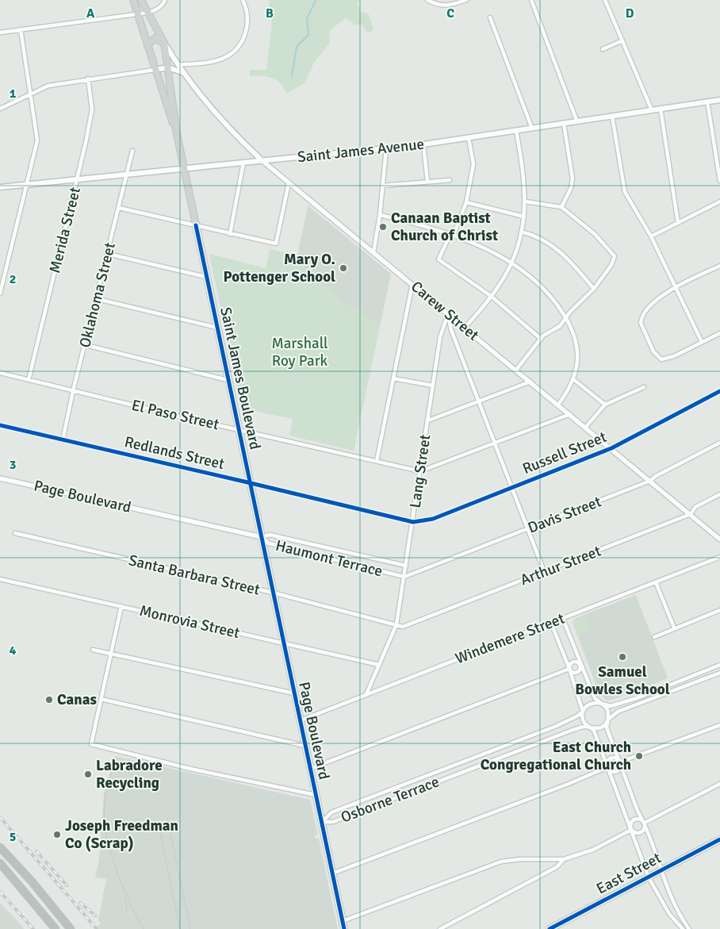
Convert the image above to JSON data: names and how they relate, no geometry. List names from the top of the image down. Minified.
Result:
{"streets":{"main road":["Saint James Avenue","Carew Street","Saint James Boulevard","Page Boulevard","East Street"],"street":["Merida Street","Oklahoma Street","El Paso Street","Redlands Street","Russell Street","Lang Street","Davis Street","Haumont Terrace","Arthur Street","Santa Barbara Street","Monrovia Street","Windemere Street","Osborne Terrace"]},"crossings":[["Saint James Avenue","Merida Street"],["Saint James Avenue","Oklahoma Street"],["Saint James Avenue","Carew Street"],["Saint James Avenue","Saint James Boulevard"],["Merida Street","El Paso Street"],["Oklahoma Street","El Paso Street"],["Oklahoma Street","Redlands Street"],["Carew Street","Saint James Boulevard"],["Carew Street","Russell Street"],["Carew Street","Lang Street"],["Carew Street","Davis Street"],["Carew Street","Arthur Street"],["Saint James Boulevard","El Paso Street"],["Saint James Boulevard","Redlands Street"],["Saint James Boulevard","Page Boulevard"],["Saint James Boulevard","Haumont Terrace"],["El Paso Street","Lang Street"],["Redlands Street","Russell Street"],["Redlands Street","Lang Street"],["Russell Street","Lang Street"],["Lang Street","Davis Street"],["Lang Street","Haumont Terrace"],["Lang Street","Arthur Street"],["Lang Street","Santa Barbara Street"],["Lang Street","Monrovia Street"],["Lang Street","Windemere Street"],["Page Boulevard","Haumont Terrace"],["Page Boulevard","Santa Barbara Street"],["Page Boulevard","Monrovia Street"],["Page Boulevard","Windemere Street"],["Page Boulevard","Osborne Terrace"],["Davis Street","Haumont Terrace"],["Arthur Street","Santa Barbara Street"]],"parks":["Marshall Roy Park"],"places":["Canaan Baptist Church of Christ","Mary O. Pottenger School","Samuel Bowles School","Canas","East Church Congregational Church","Labradore Recycling","Joseph Freedman Co (Scrap)"],"grid":{"columns":["A","B","C","D"],"rows":["1","2","3","4","5"]}}
